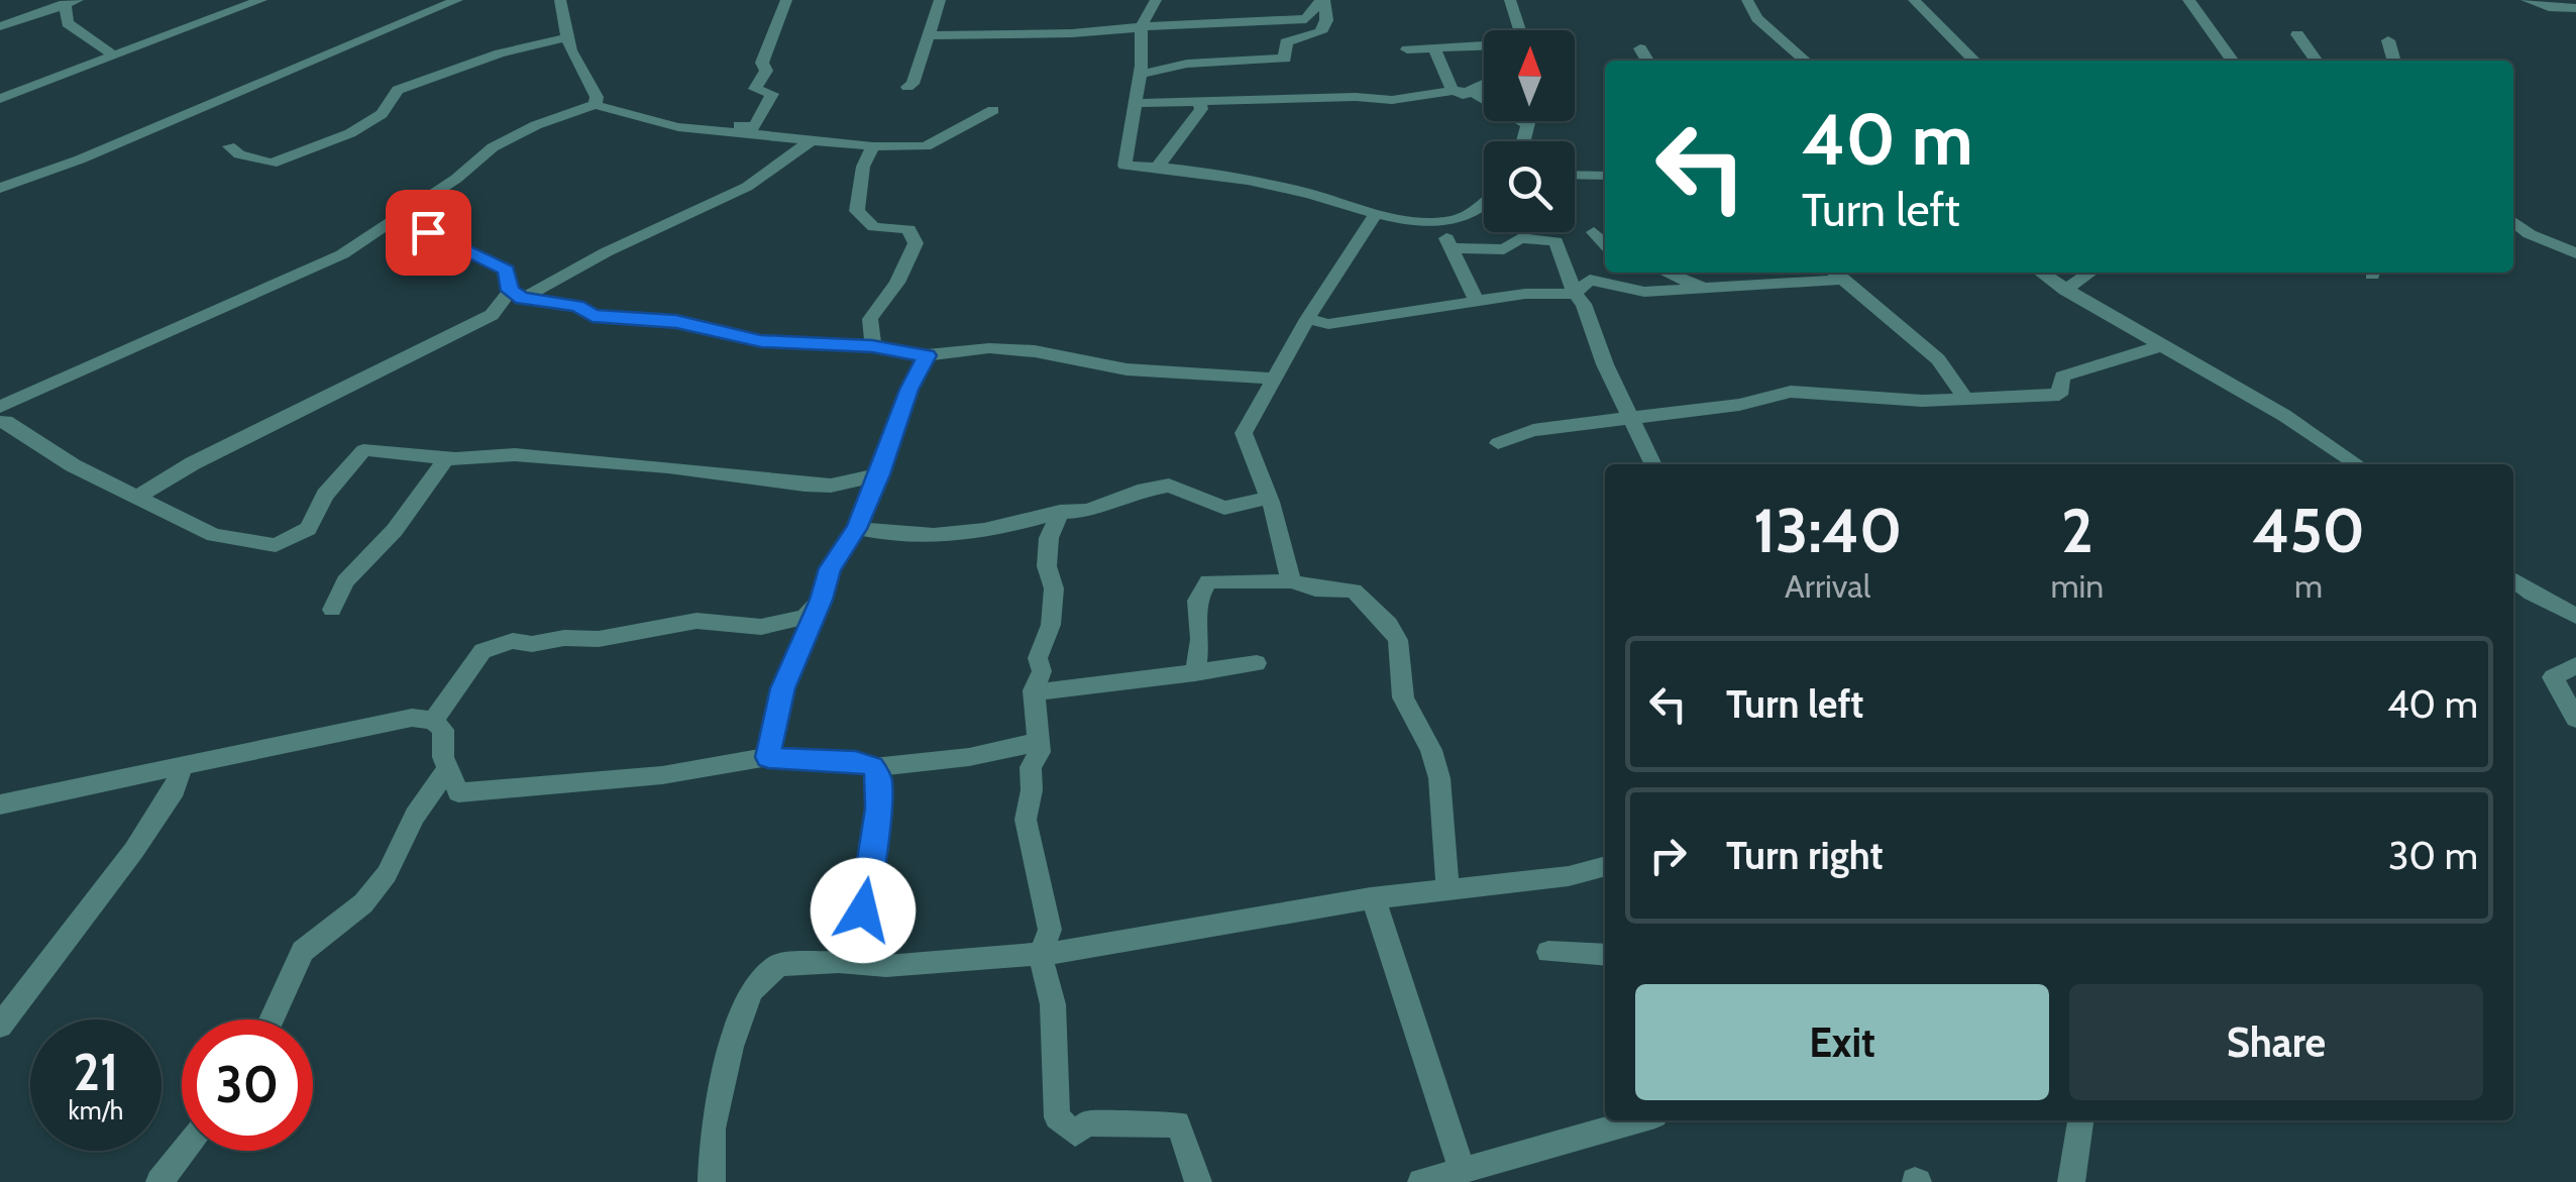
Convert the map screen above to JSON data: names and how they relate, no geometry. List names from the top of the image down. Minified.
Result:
{"north":"top","page":{"turn":["40 m","Turn left"],"eta":["13:40","Arrival","2","min","450","m"],"list":[{"name":"Turn left","value":"40 m"},{"name":"Turn right","value":"30 m"}],"buttons":["Exit","Share"],"speed":"21 km/h","limit":"30"}}
